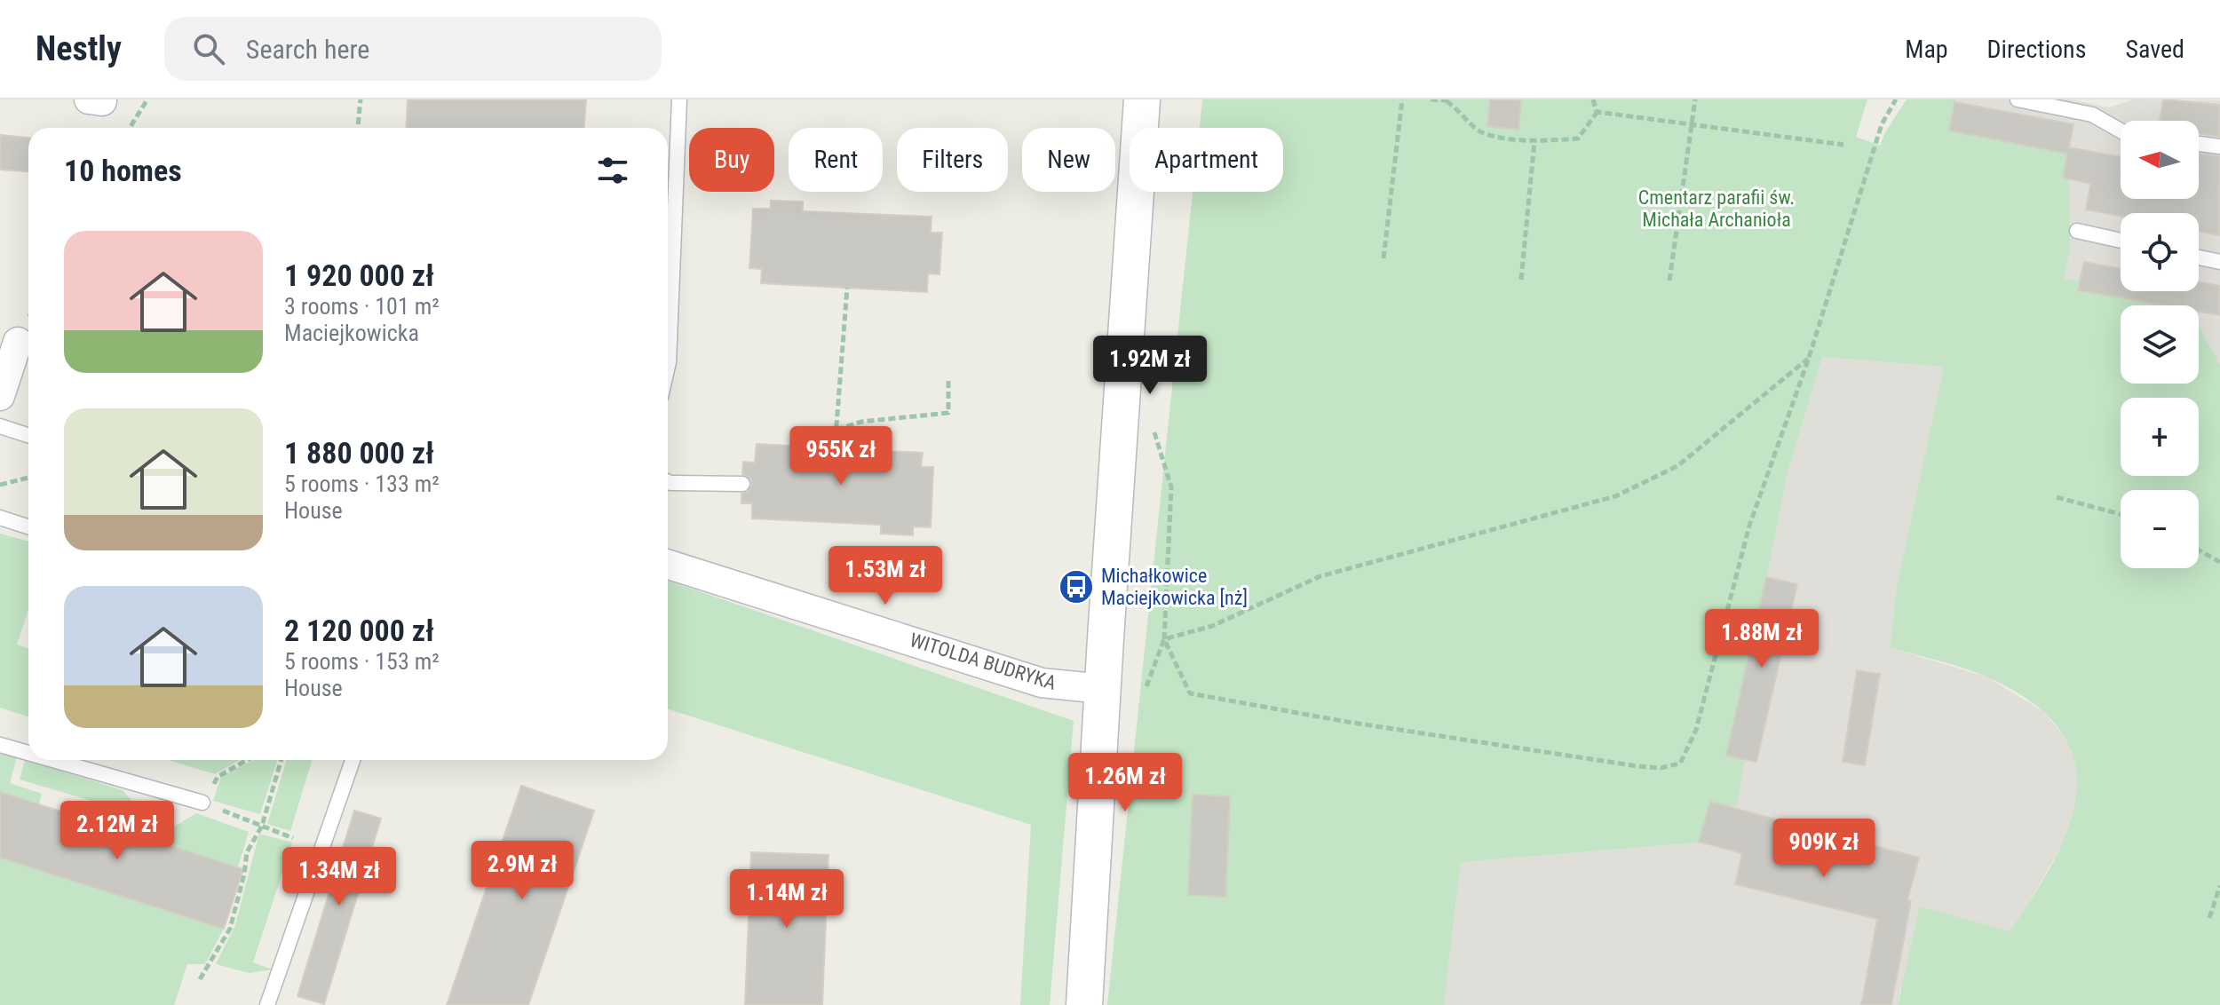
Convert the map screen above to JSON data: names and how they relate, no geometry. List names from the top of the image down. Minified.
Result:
{"streets":{"street":["WITOLDA BUDRYKA"]},"parks":["Cmentarz parafii św. Michała Archanioła"],"places":{"bus stop":["Michałkowice Maciejkowicka [nż]"]},"north":"left","page":{"header":"Nestly","search":"Search here","nav":["Map","Directions","Saved"],"map_buttons":["+","−"],"chip":["Buy","Rent","Filters","New","Apartment"],"heading":"10 homes","list":[{"name":"1 920 000 zł","note":"3 rooms · 101 m² · Maciejkowicka"},{"name":"1 880 000 zł","note":"5 rooms · 133 m² · House"},{"name":"2 120 000 zł","note":"5 rooms · 153 m² · House"}],"price":["1.92M zł","955K zł","1.53M zł","1.88M zł","1.26M zł","2.12M zł","909K zł","2.9M zł","1.34M zł","1.14M zł"]}}
